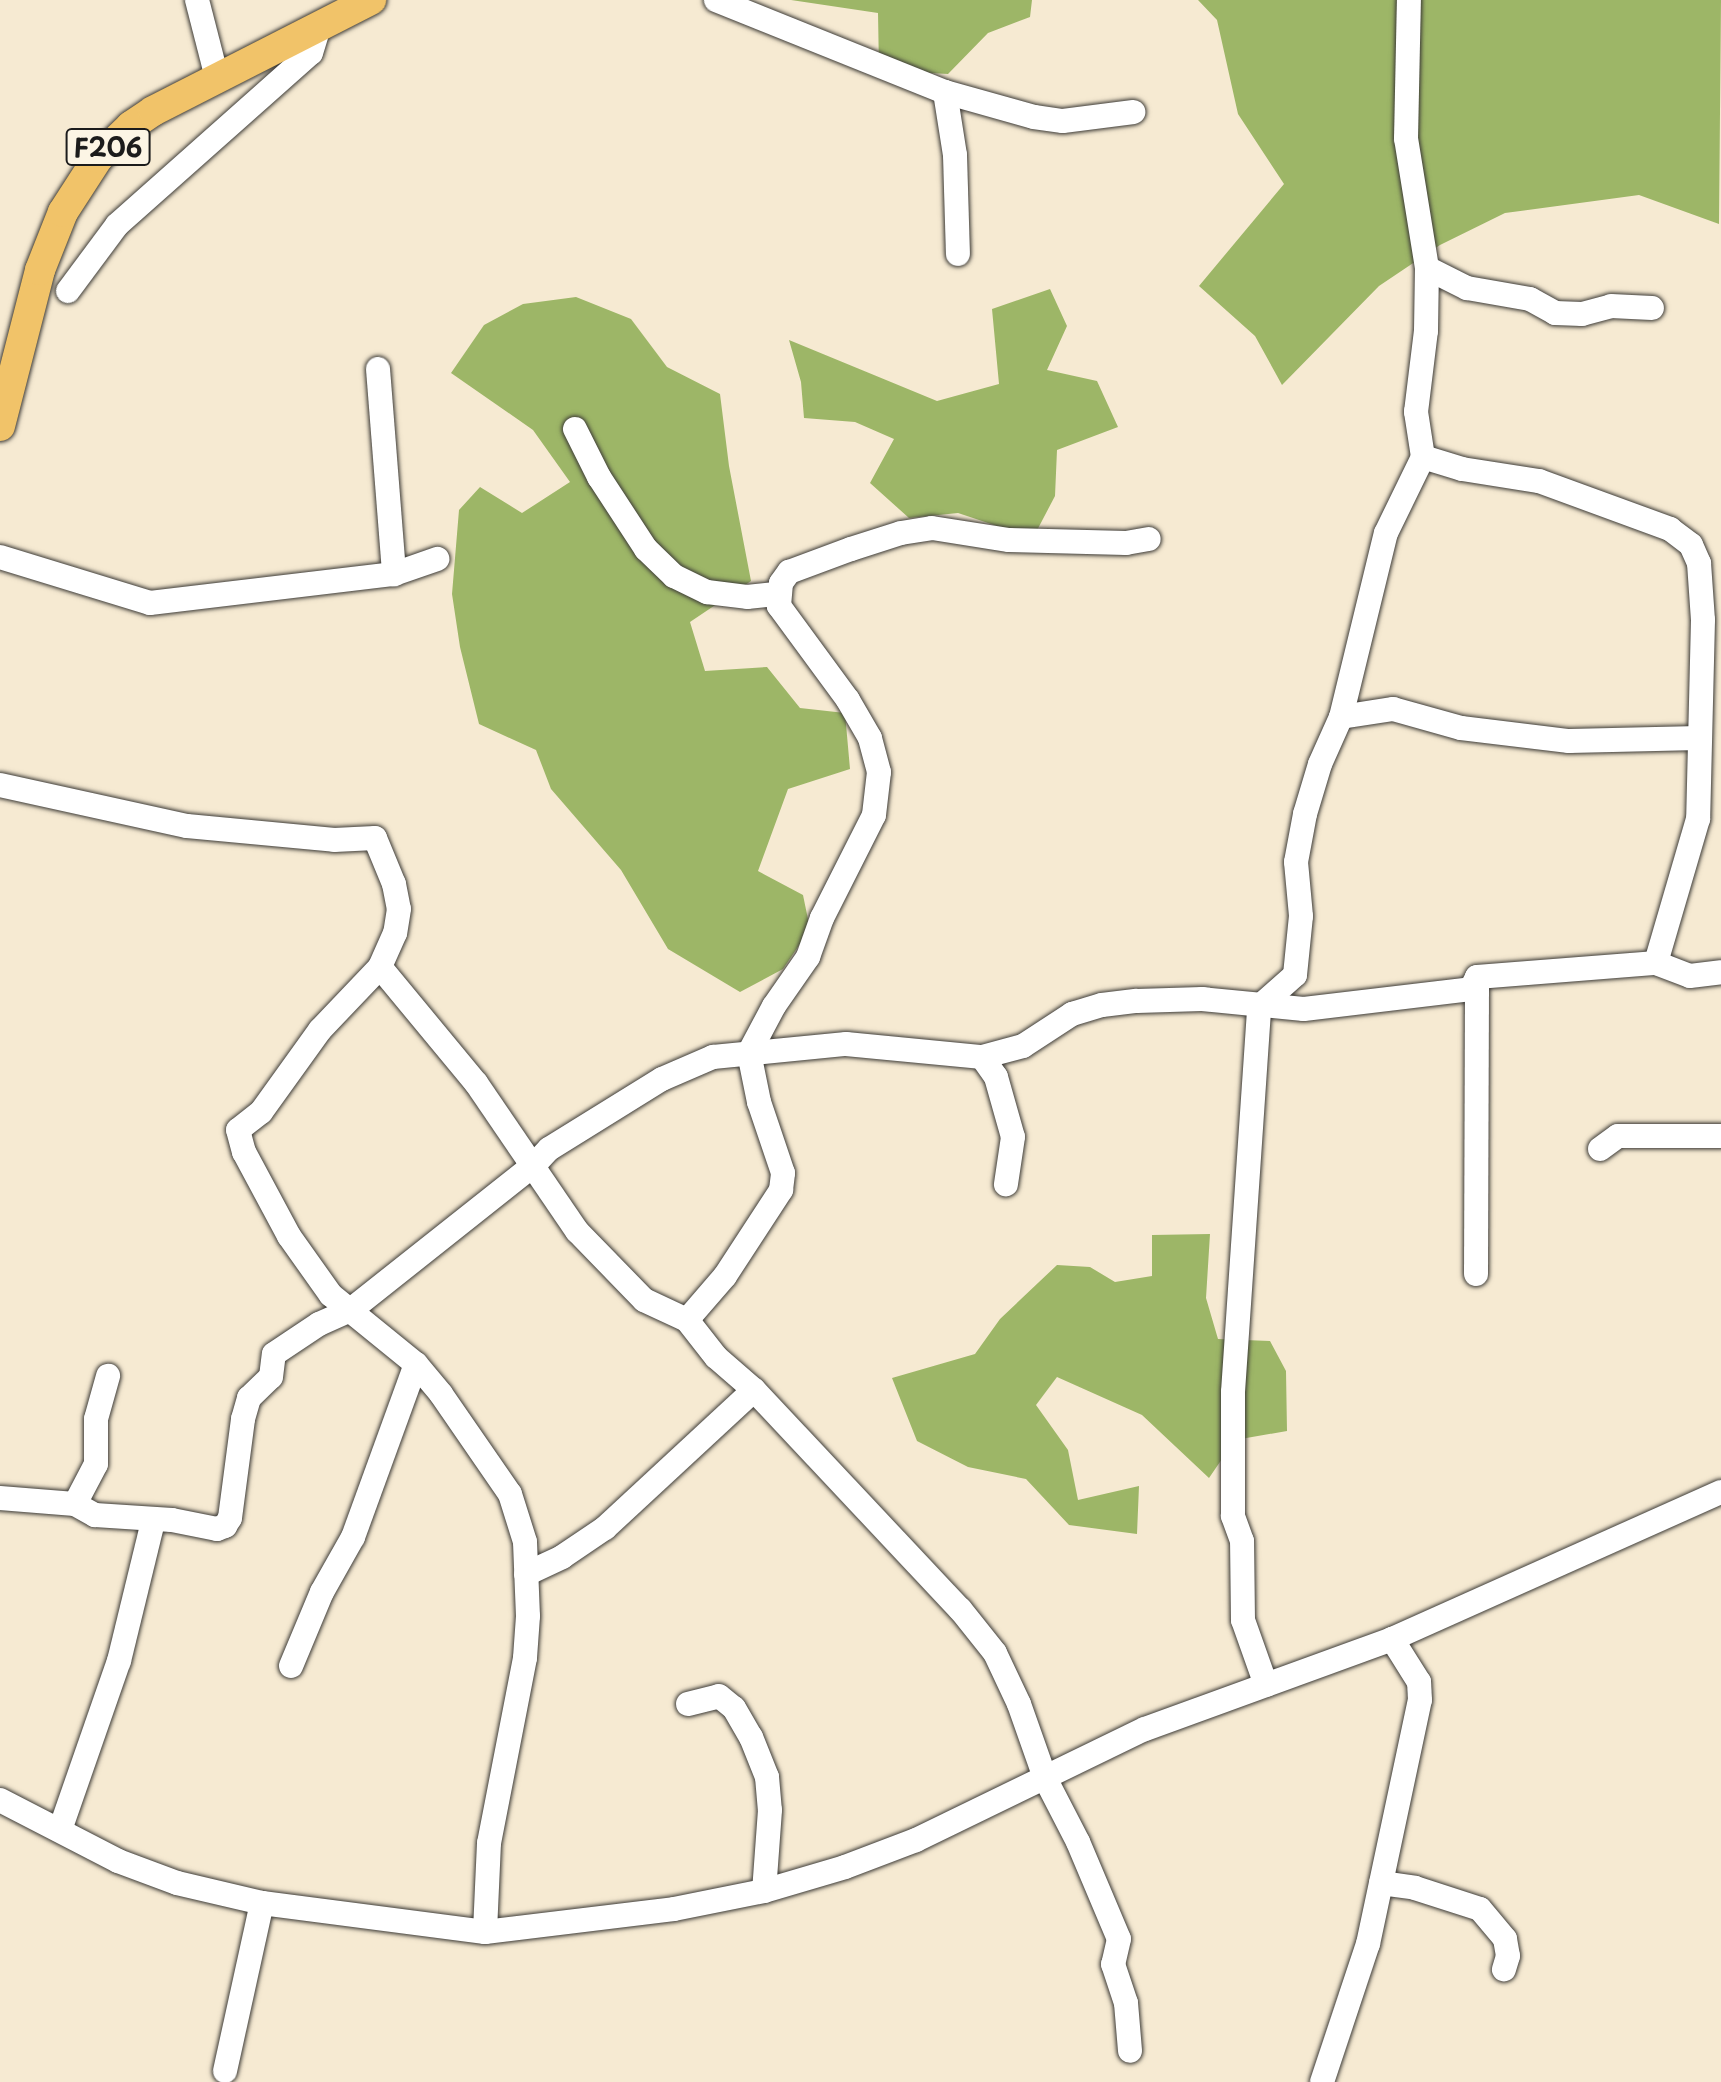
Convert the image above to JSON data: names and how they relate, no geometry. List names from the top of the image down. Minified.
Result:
{"streets":{"main road":["F206"]}}
